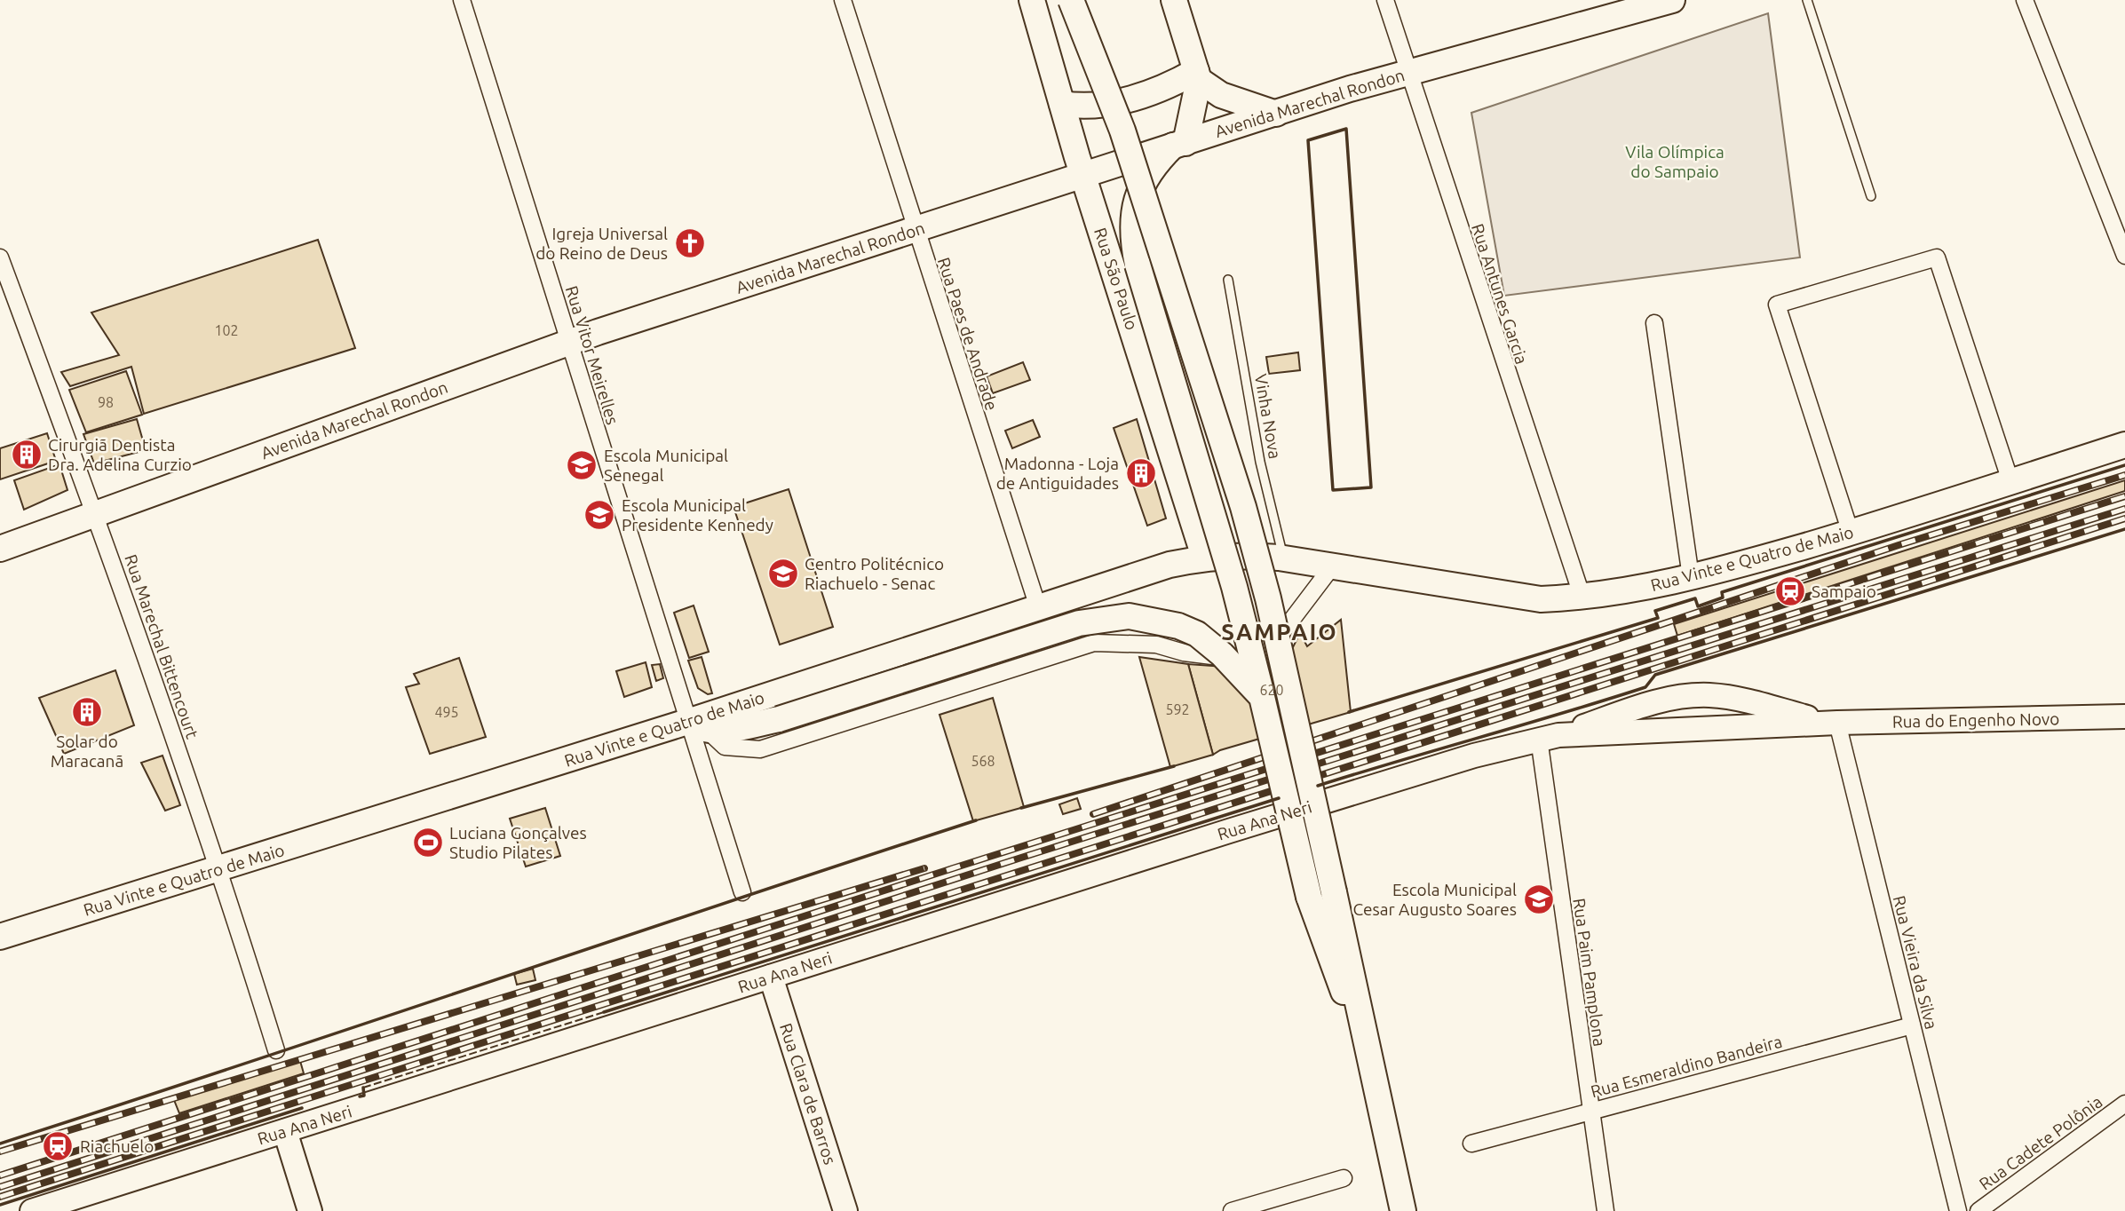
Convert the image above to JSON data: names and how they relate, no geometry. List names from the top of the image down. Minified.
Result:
{"streets":{"main road":["Avenida Marechal Rondon","Rua São Paulo","Rua Vinte e Quatro de Maio","Rua do Engenho Novo","Rua Ana Neri","Rua Clara de Barros"],"street":["Rua Antunes Garcia","Rua Paes de Andrade","Rua Vitor Meirelles","Rua Marechal Bittencourt","Rua Vieira da Silva","Rua Paim Pamplona","Rua Esmeraldino Bandeira","Rua Cadete Polônia"],"lane":["Vinha Nova"]},"crossings":[["Avenida Marechal Rondon","Rua São Paulo"],["Avenida Marechal Rondon","Rua Antunes Garcia"],["Avenida Marechal Rondon","Rua Paes de Andrade"],["Avenida Marechal Rondon","Rua Vitor Meirelles"],["Avenida Marechal Rondon","Rua Marechal Bittencourt"],["Rua São Paulo","Rua Vinte e Quatro de Maio"],["Rua Antunes Garcia","Rua Vinte e Quatro de Maio"],["Rua Paes de Andrade","Rua Vinte e Quatro de Maio"],["Rua Vitor Meirelles","Rua Vinte e Quatro de Maio"],["Vinha Nova","Rua Vinte e Quatro de Maio"],["Rua Vinte e Quatro de Maio","Rua Marechal Bittencourt"],["Rua do Engenho Novo","Rua Ana Neri"],["Rua do Engenho Novo","Rua Vieira da Silva"],["Rua do Engenho Novo","Rua Paim Pamplona"],["Rua Ana Neri","Rua Paim Pamplona"],["Rua Ana Neri","Rua Clara de Barros"],["Rua Vieira da Silva","Rua Esmeraldino Bandeira"],["Rua Paim Pamplona","Rua Esmeraldino Bandeira"]],"districts":["SAMPAIO"],"parks":["Vila Olímpica do Sampaio"],"places":{"church":["Igreja Universal do Reino de Deus"],"building":["Cirurgiã Dentista Dra. Adelina Curzio","Madonna - Loja de Antiguidades","Solar do Maracanã"],"school or university":["Escola Municipal Senegal","Escola Municipal Presidente Kennedy","Centro Politécnico Riachuelo - Senac","Escola Municipal Cesar Augusto Soares"],"station":["Sampaio","Riachuelo"],"sports":["Luciana Gonçalves Studio Pilates"]},"house_numbers":["102","98","620","592","495","568"]}
